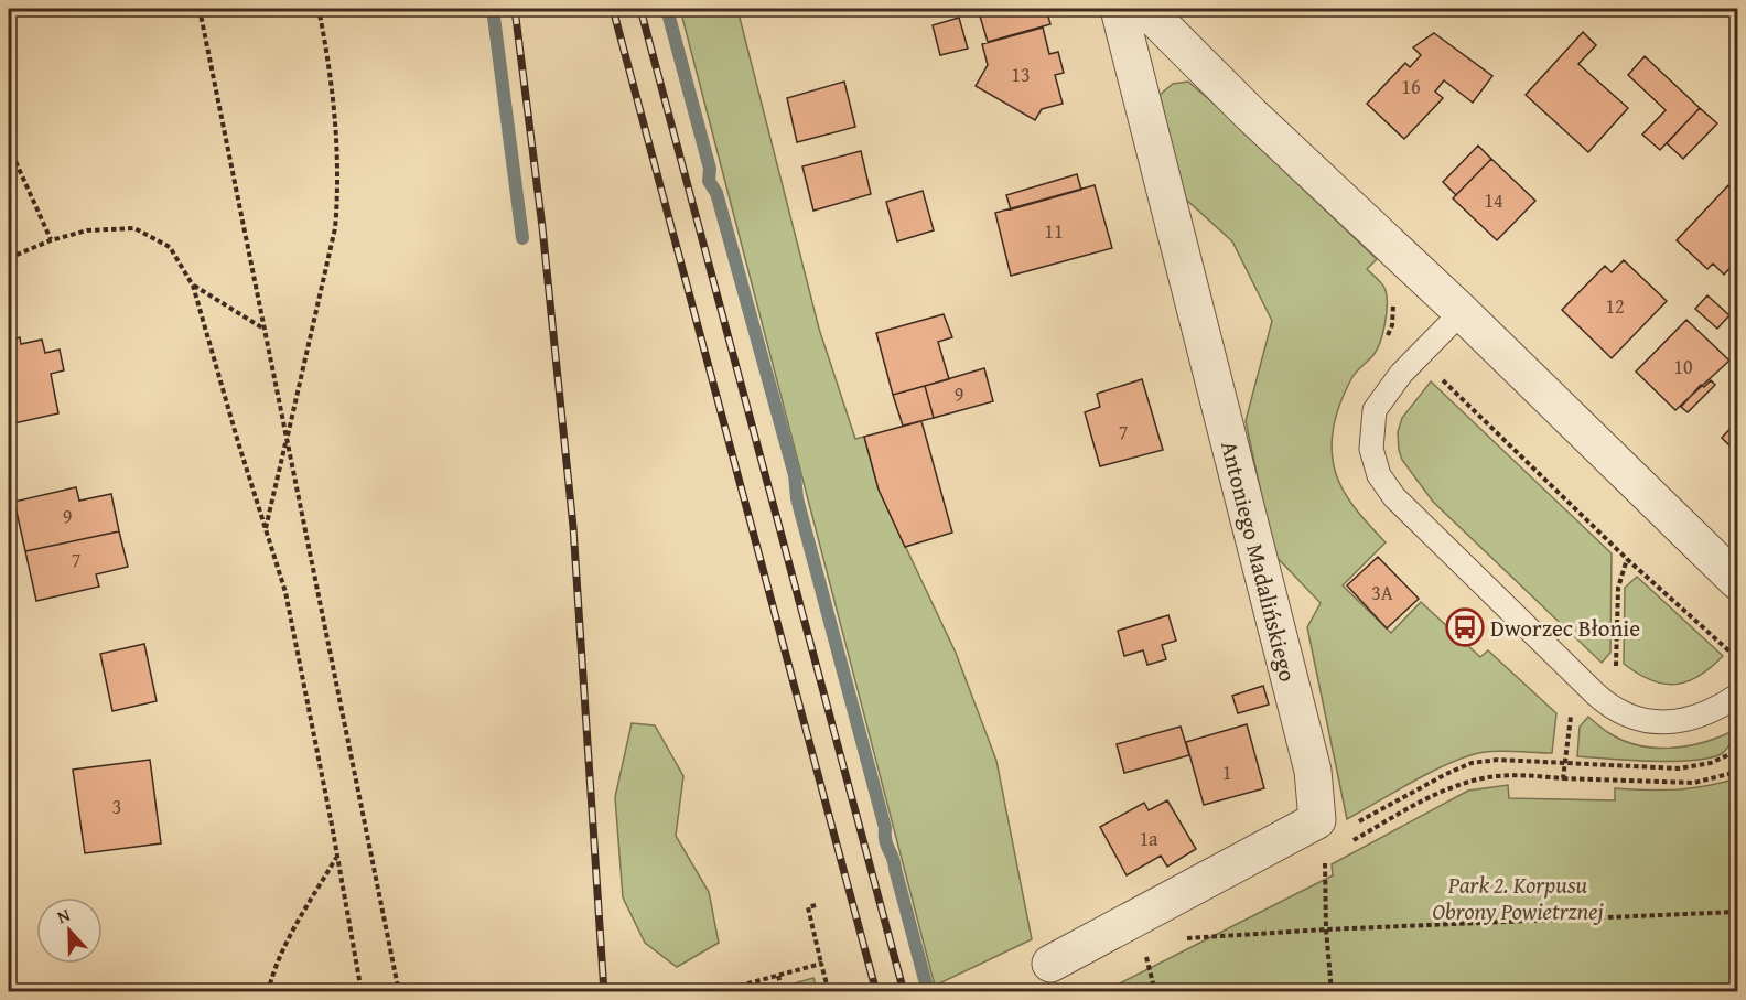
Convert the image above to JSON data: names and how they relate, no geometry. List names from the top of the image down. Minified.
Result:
{"streets":{"street":["Antoniego Madalińskiego"]},"parks":["Park 2. Korpusu Obrony Powietrznej"],"places":{"bus stop":["Dworzec Błonie"]},"house_numbers":["13","16","14","11","12","10","9","7","9","7","3A","1","3","1a"],"north":"top"}
